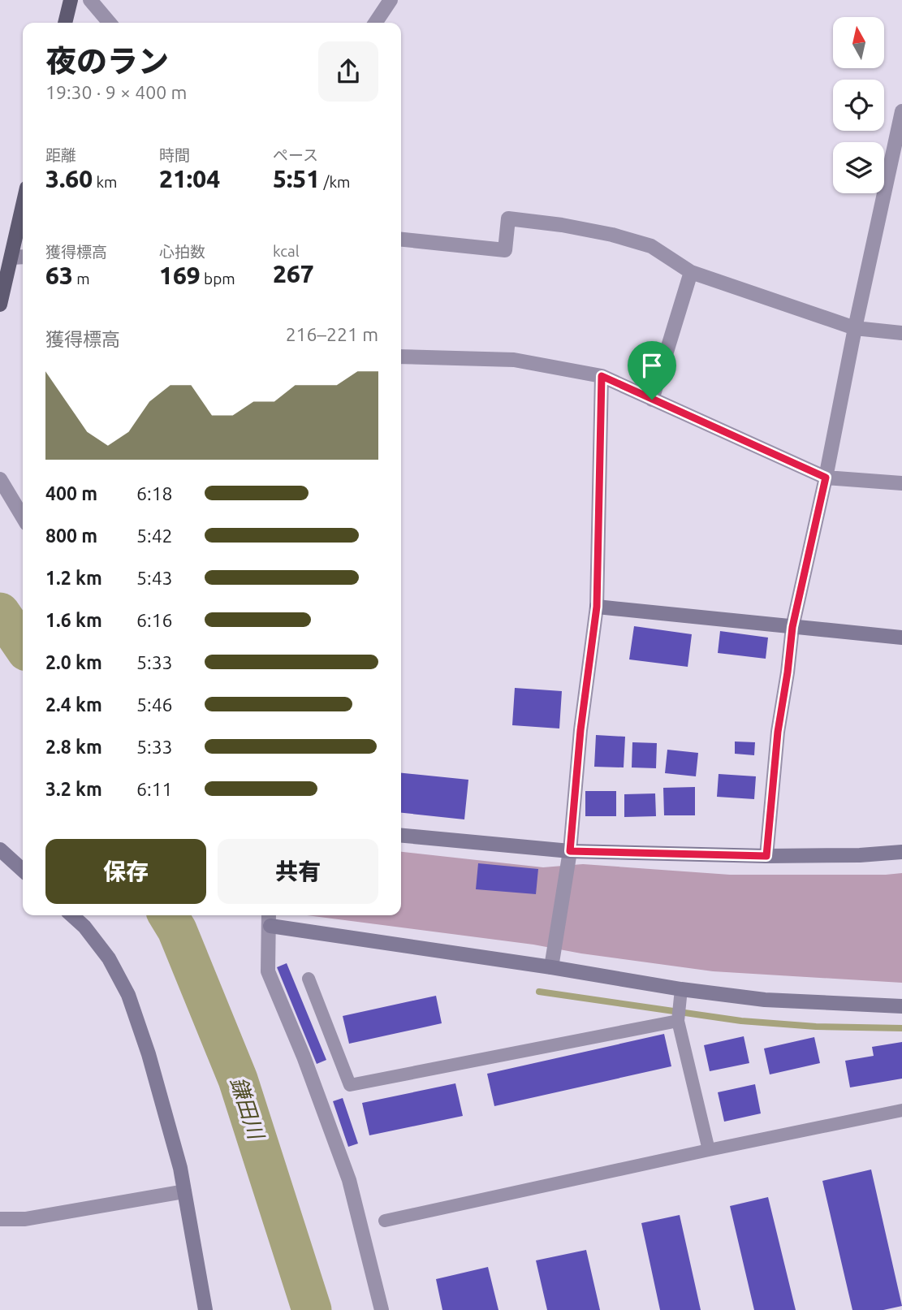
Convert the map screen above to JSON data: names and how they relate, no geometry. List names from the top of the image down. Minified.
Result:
{"water":["鎌田川"],"north":"top","page":{"heading":["夜のラン","19:30 · 9 × 400 m"],"stats":[["距離","3.60 km"],["時間","21:04"],["ペース","5:51 /km"],["獲得標高","63 m"],["心拍数","169 bpm"],["kcal","267"]],"chart":["獲得標高","216–221 m"],"list":[{"name":"400 m","note":"6:18"},{"name":"800 m","note":"5:42"},{"name":"1.2 km","note":"5:43"},{"name":"1.6 km","note":"6:16"},{"name":"2.0 km","note":"5:33"},{"name":"2.4 km","note":"5:46"},{"name":"2.8 km","note":"5:33"},{"name":"3.2 km","note":"6:11"}],"buttons":["保存","共有"]}}
